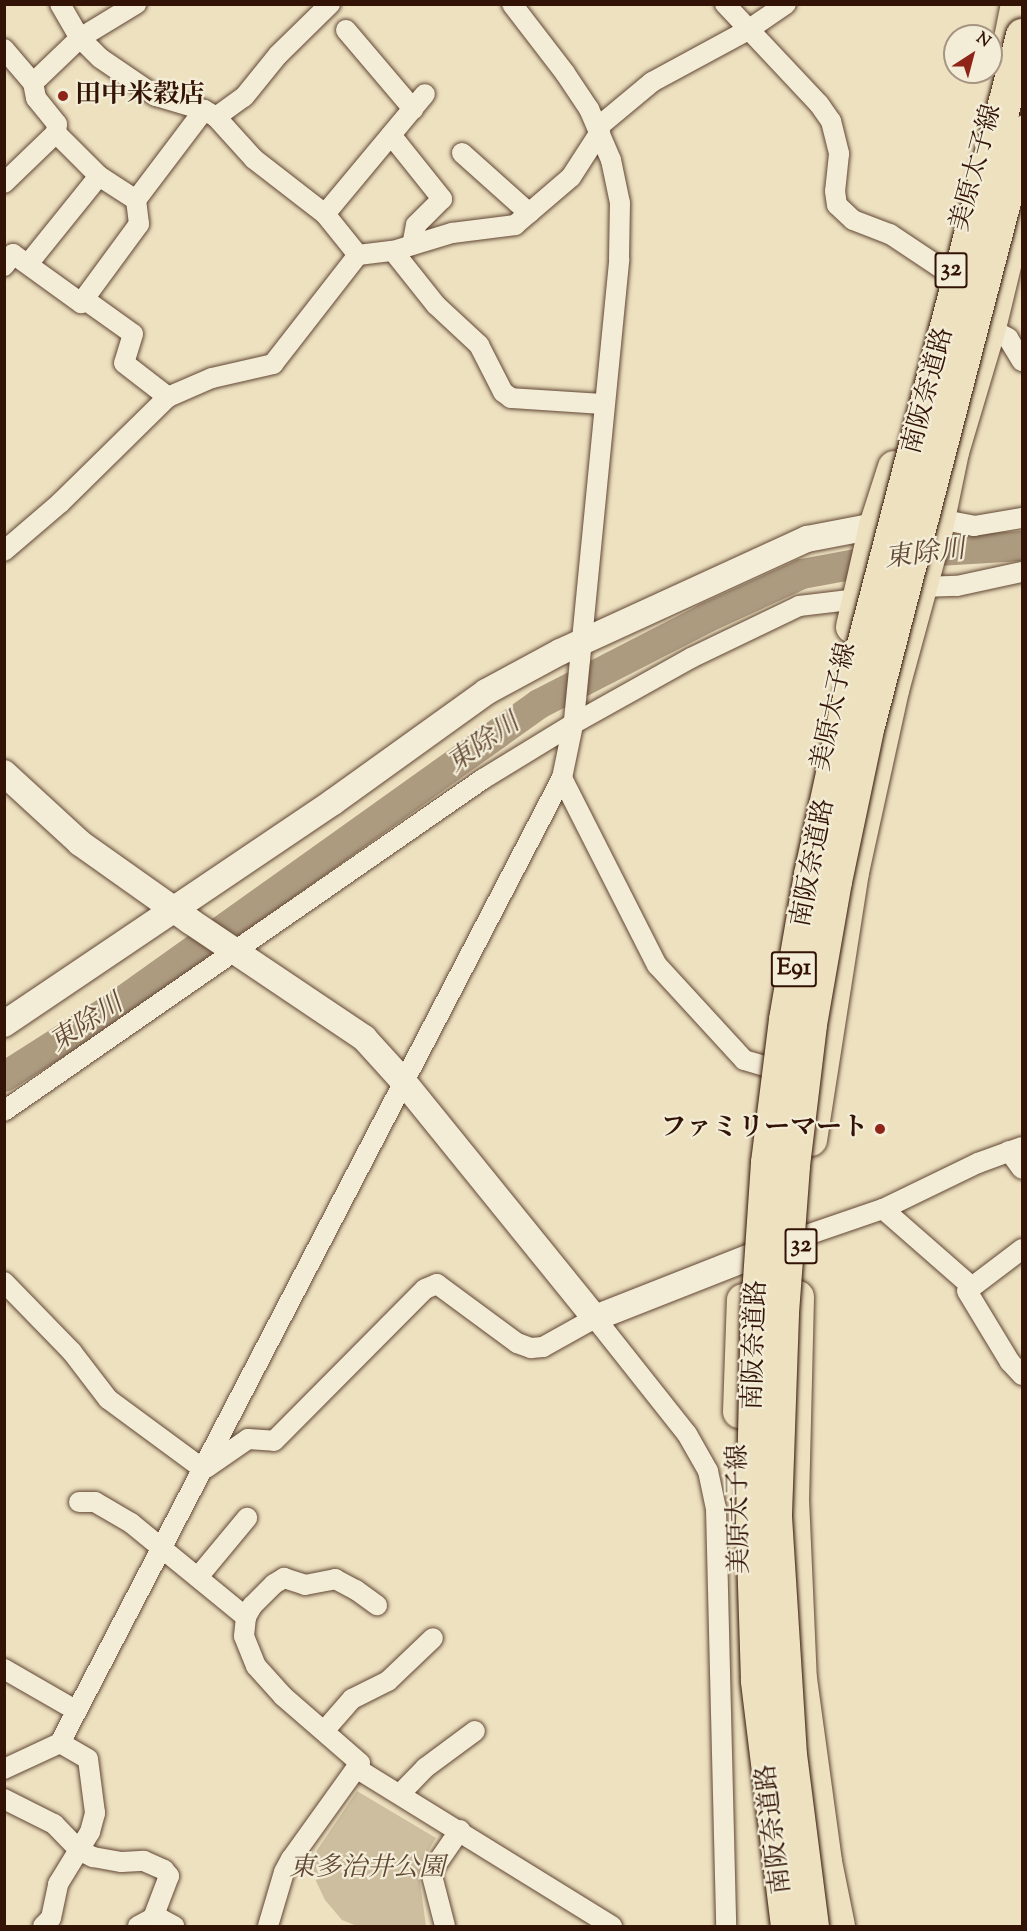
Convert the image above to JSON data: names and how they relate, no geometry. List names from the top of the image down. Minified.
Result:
{"streets":{"highway":["南阪奈道路","E91"],"main road":["美原太子線","32"]},"water":["東除川"],"parks":["東多治井公園"],"places":["田中米穀店","ファミリーマート"],"north":"top right"}
